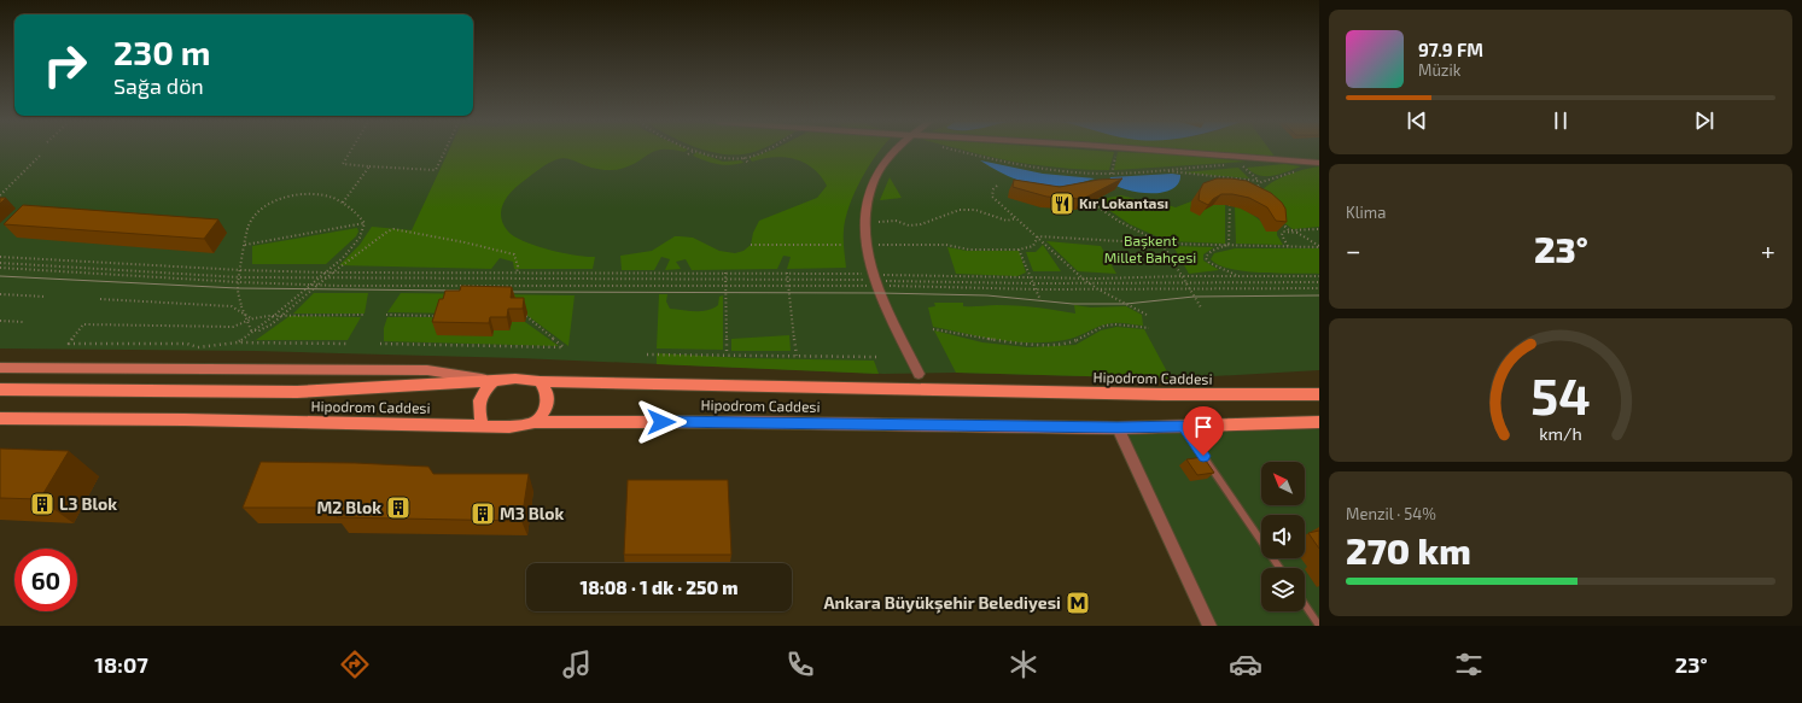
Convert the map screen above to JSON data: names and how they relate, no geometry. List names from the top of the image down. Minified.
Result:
{"streets":{"main road":["Hipodrom Caddesi"]},"parks":["Başkent Millet Bahçesi"],"places":{"restaurant":["Kır Lokantası"],"building":["L3 Blok","M2 Blok","M3 Blok"],"metro station":["Ankara Büyükşehir Belediyesi"]},"north":"top left","page":{"turn":["230 m","Sağa dön"],"song":["97.9 FM","Müzik"],"tile":["Klima",["Menzil · 54%","270 km"]],"heat":["−","23°","+"],"limit":"60","trip":"18:08 · 1 dk · 250 m","tabs":["18:07","23°"],"gauge":["54","km/h"]}}
